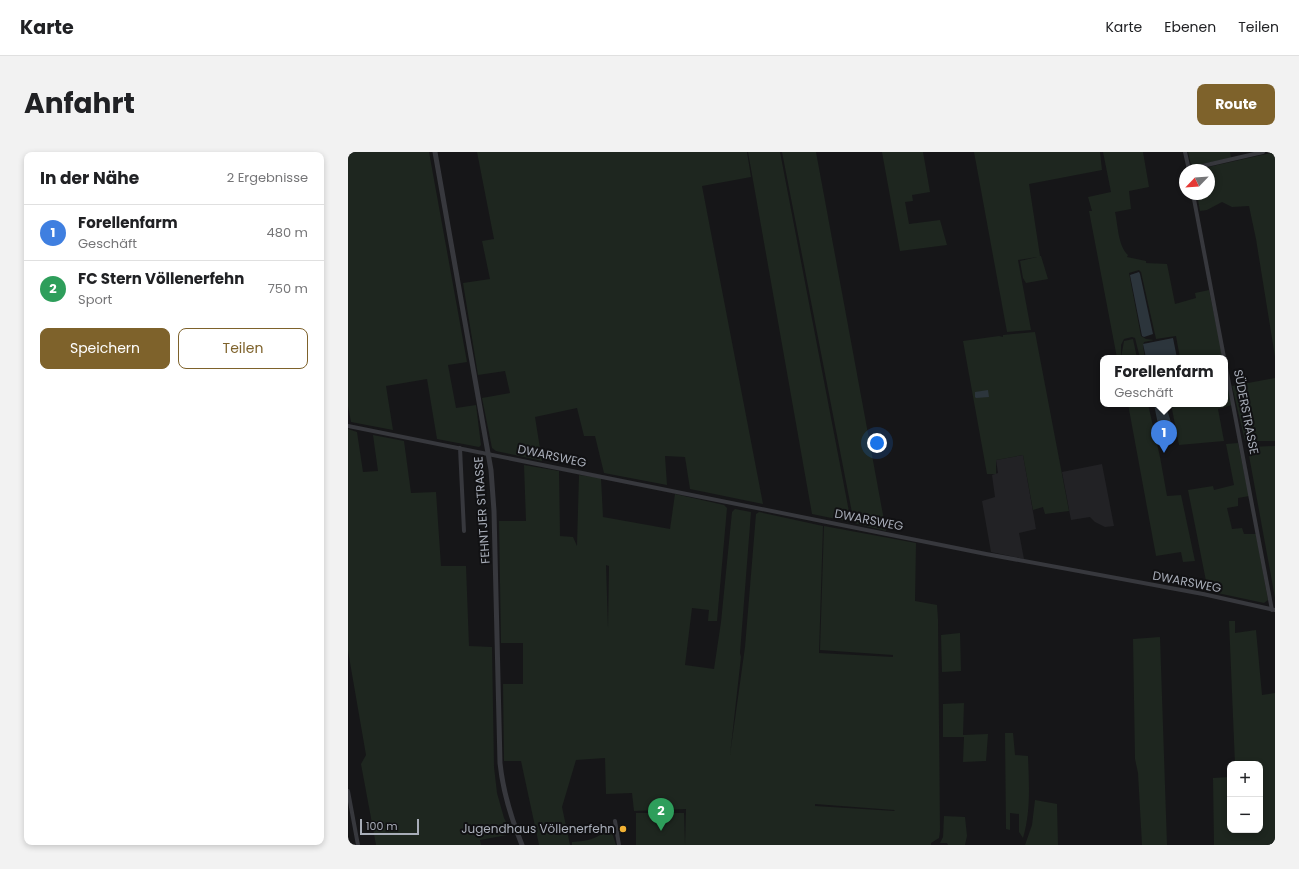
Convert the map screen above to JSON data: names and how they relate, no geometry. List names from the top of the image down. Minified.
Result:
{"streets":{"street":["SÜDERSTRASSE","DWARSWEG","FEHNTJER STRASSE"]},"crossings":[["SÜDERSTRASSE","DWARSWEG"],["DWARSWEG","FEHNTJER STRASSE"]],"places":["Jugendhaus Völlenerfehn"],"scale_bar":"100 m","north":"bottom left","page":{"header":"Karte","nav":["Karte","Ebenen","Teilen"],"title":"Anfahrt","buttons":["Route",["Speichern","Teilen"]],"heading":["In der Nähe","2 Ergebnisse"],"list":[{"mark":"1","name":"Forellenfarm","note":"Geschäft","value":"480 m"},{"mark":"2","name":"FC Stern Völlenerfehn","note":"Sport","value":"750 m"}],"popup":["Forellenfarm","Geschäft"],"pins":["1","2"],"map_buttons":["+","−"],"scale":"100 m"}}
